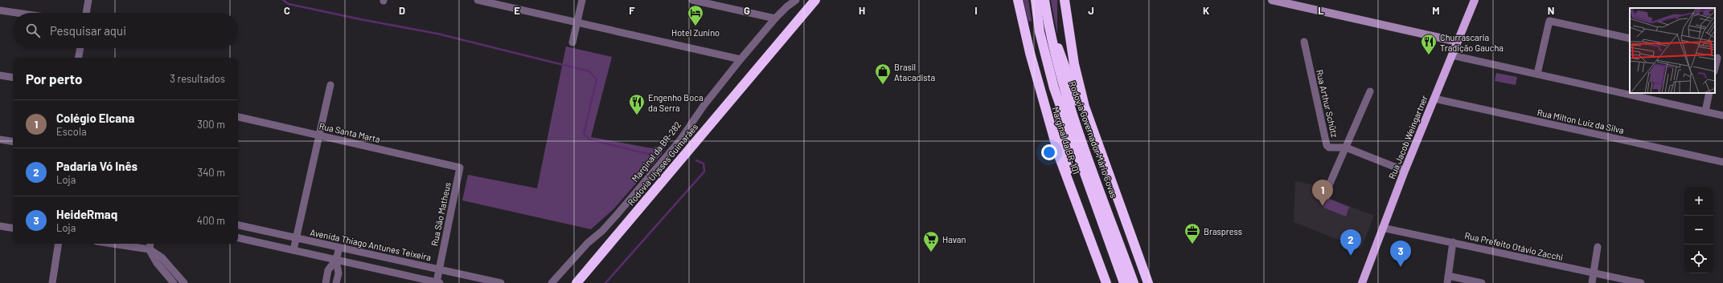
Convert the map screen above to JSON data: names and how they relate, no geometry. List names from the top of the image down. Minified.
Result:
{"streets":{"highway":["Rodovia Governador Mário Covas","Marginal da BR-101","Rodovia Ulysses Guimarães"],"main road":["Rua Jacob Weingartner"],"street":["Rua Arthur Schütz","Rua Milton Luiz da Silva","Rua Santa Marta","Marginal da BR-282","Rua São Matheus","Avenida Thiago Antunes Teixeira","Rua Prefeito Otávio Zacchi"]},"crossings":[["Rua Arthur Schütz","Rua Jacob Weingartner"],["Rua Milton Luiz da Silva","Rua Jacob Weingartner"],["Rua Santa Marta","Rua São Matheus"],["Rua Jacob Weingartner","Rua Prefeito Otávio Zacchi"],["Rua São Matheus","Avenida Thiago Antunes Teixeira"]],"places":{"hotel":["Hotel Zunino"],"restaurant":["Churrascaria Tradição Gaucha","Engenho Boca da Serra"],"shop":["Brasil Atacadista"],"office":["Braspress"],"supermarket":["Havan"]},"page":{"search":"Pesquisar aqui","heading":["Por perto","3 resultados"],"list":[{"mark":"1","name":"Colégio Elcana","note":"Escola","value":"300 m"},{"mark":"2","name":"Padaria Vó Inês","note":"Loja","value":"340 m"},{"mark":"3","name":"HeideRmaq","note":"Loja","value":"400 m"}],"pins":["1","2","3"],"map_buttons":["+","−"]},"grid":{"columns":["C","D","E","F","G","H","I","J","K","L","M","N"]}}
